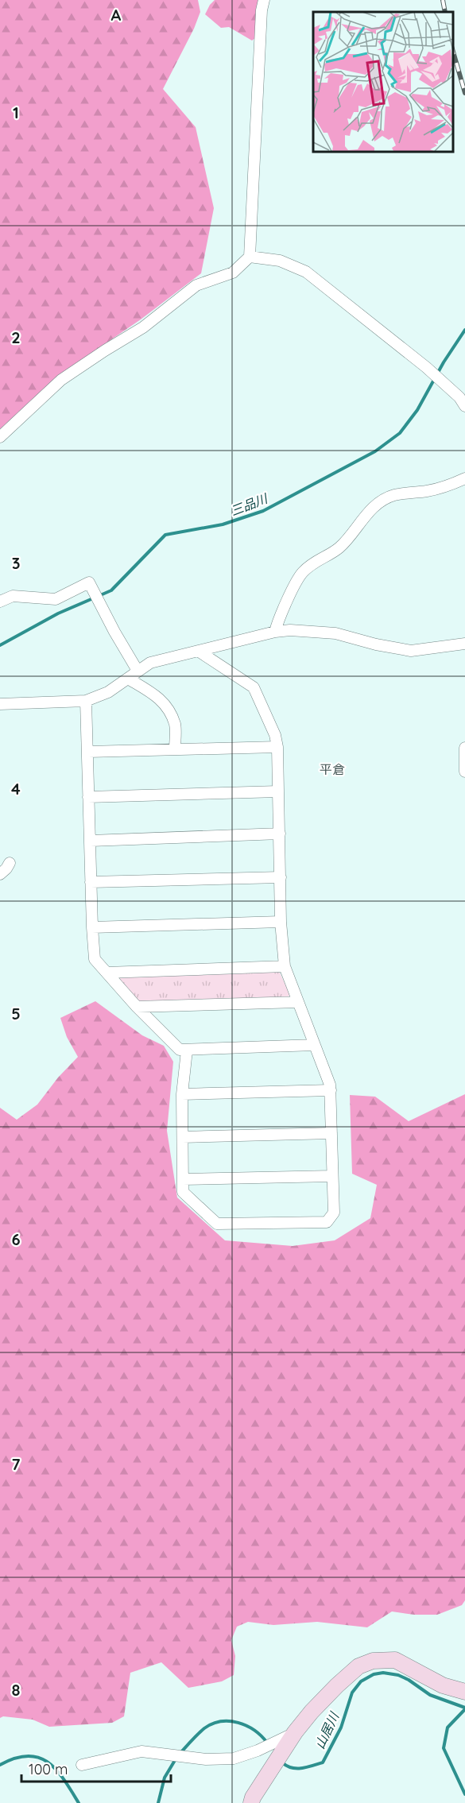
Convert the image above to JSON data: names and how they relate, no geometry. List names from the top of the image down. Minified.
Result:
{"districts":["平倉"],"water":["三品川","山居川"],"scale_bar":"100 m","grid":{"columns":["A"],"rows":["1","2","3","4","5","6","7","8"]}}
